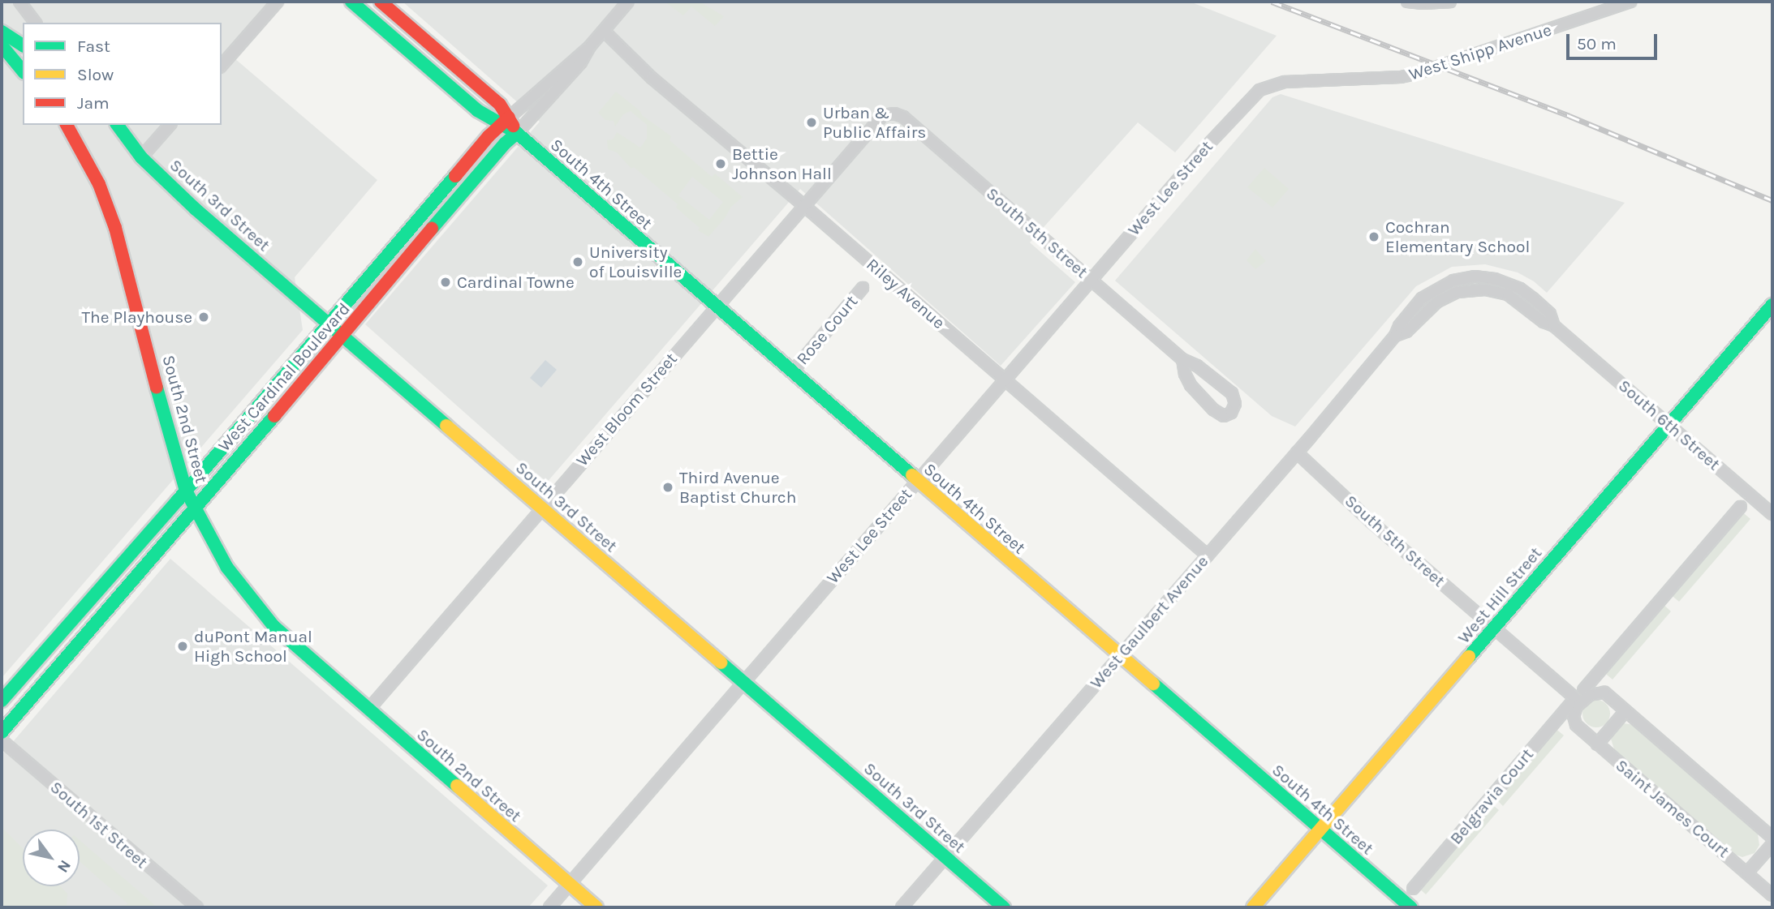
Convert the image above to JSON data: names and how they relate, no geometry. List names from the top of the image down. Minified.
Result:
{"streets":{"main road":["South 4th Street","South 3rd Street","West Cardinal Boulevard","South 2nd Street","West Hill Street"],"street":["West Shipp Avenue","West Lee Street","South 5th Street","Riley Avenue","Rose Court","West Bloom Street","South 6th Street","West Gaulbert Avenue","Belgravia Court","Saint James Court","South 1st Street"]},"crossings":[["West Shipp Avenue","West Lee Street"],["South 4th Street","West Lee Street"],["South 4th Street","Rose Court"],["South 4th Street","West Cardinal Boulevard"],["South 4th Street","West Bloom Street"],["South 4th Street","West Hill Street"],["South 4th Street","West Gaulbert Avenue"],["West Lee Street","South 3rd Street"],["West Lee Street","South 5th Street"],["West Lee Street","Riley Avenue"],["West Lee Street","South 2nd Street"],["South 3rd Street","West Cardinal Boulevard"],["South 3rd Street","West Bloom Street"],["South 3rd Street","West Gaulbert Avenue"],["South 5th Street","West Bloom Street"],["South 5th Street","West Hill Street"],["South 5th Street","West Gaulbert Avenue"],["Riley Avenue","West Cardinal Boulevard"],["Riley Avenue","West Bloom Street"],["Riley Avenue","West Gaulbert Avenue"],["West Cardinal Boulevard","South 2nd Street"],["West Cardinal Boulevard","South 1st Street"],["West Bloom Street","South 2nd Street"],["South 6th Street","West Hill Street"],["South 6th Street","West Gaulbert Avenue"],["Belgravia Court","Saint James Court"]],"places":["Urban & Public Affairs","Bettie Johnson Hall","Cochran Elementary School","University of Louisville","Cardinal Towne","The Playhouse","Third Avenue Baptist Church","duPont Manual High School"],"legend":["Fast","Slow","Jam"],"scale_bar":"50 m","north":"bottom right"}
